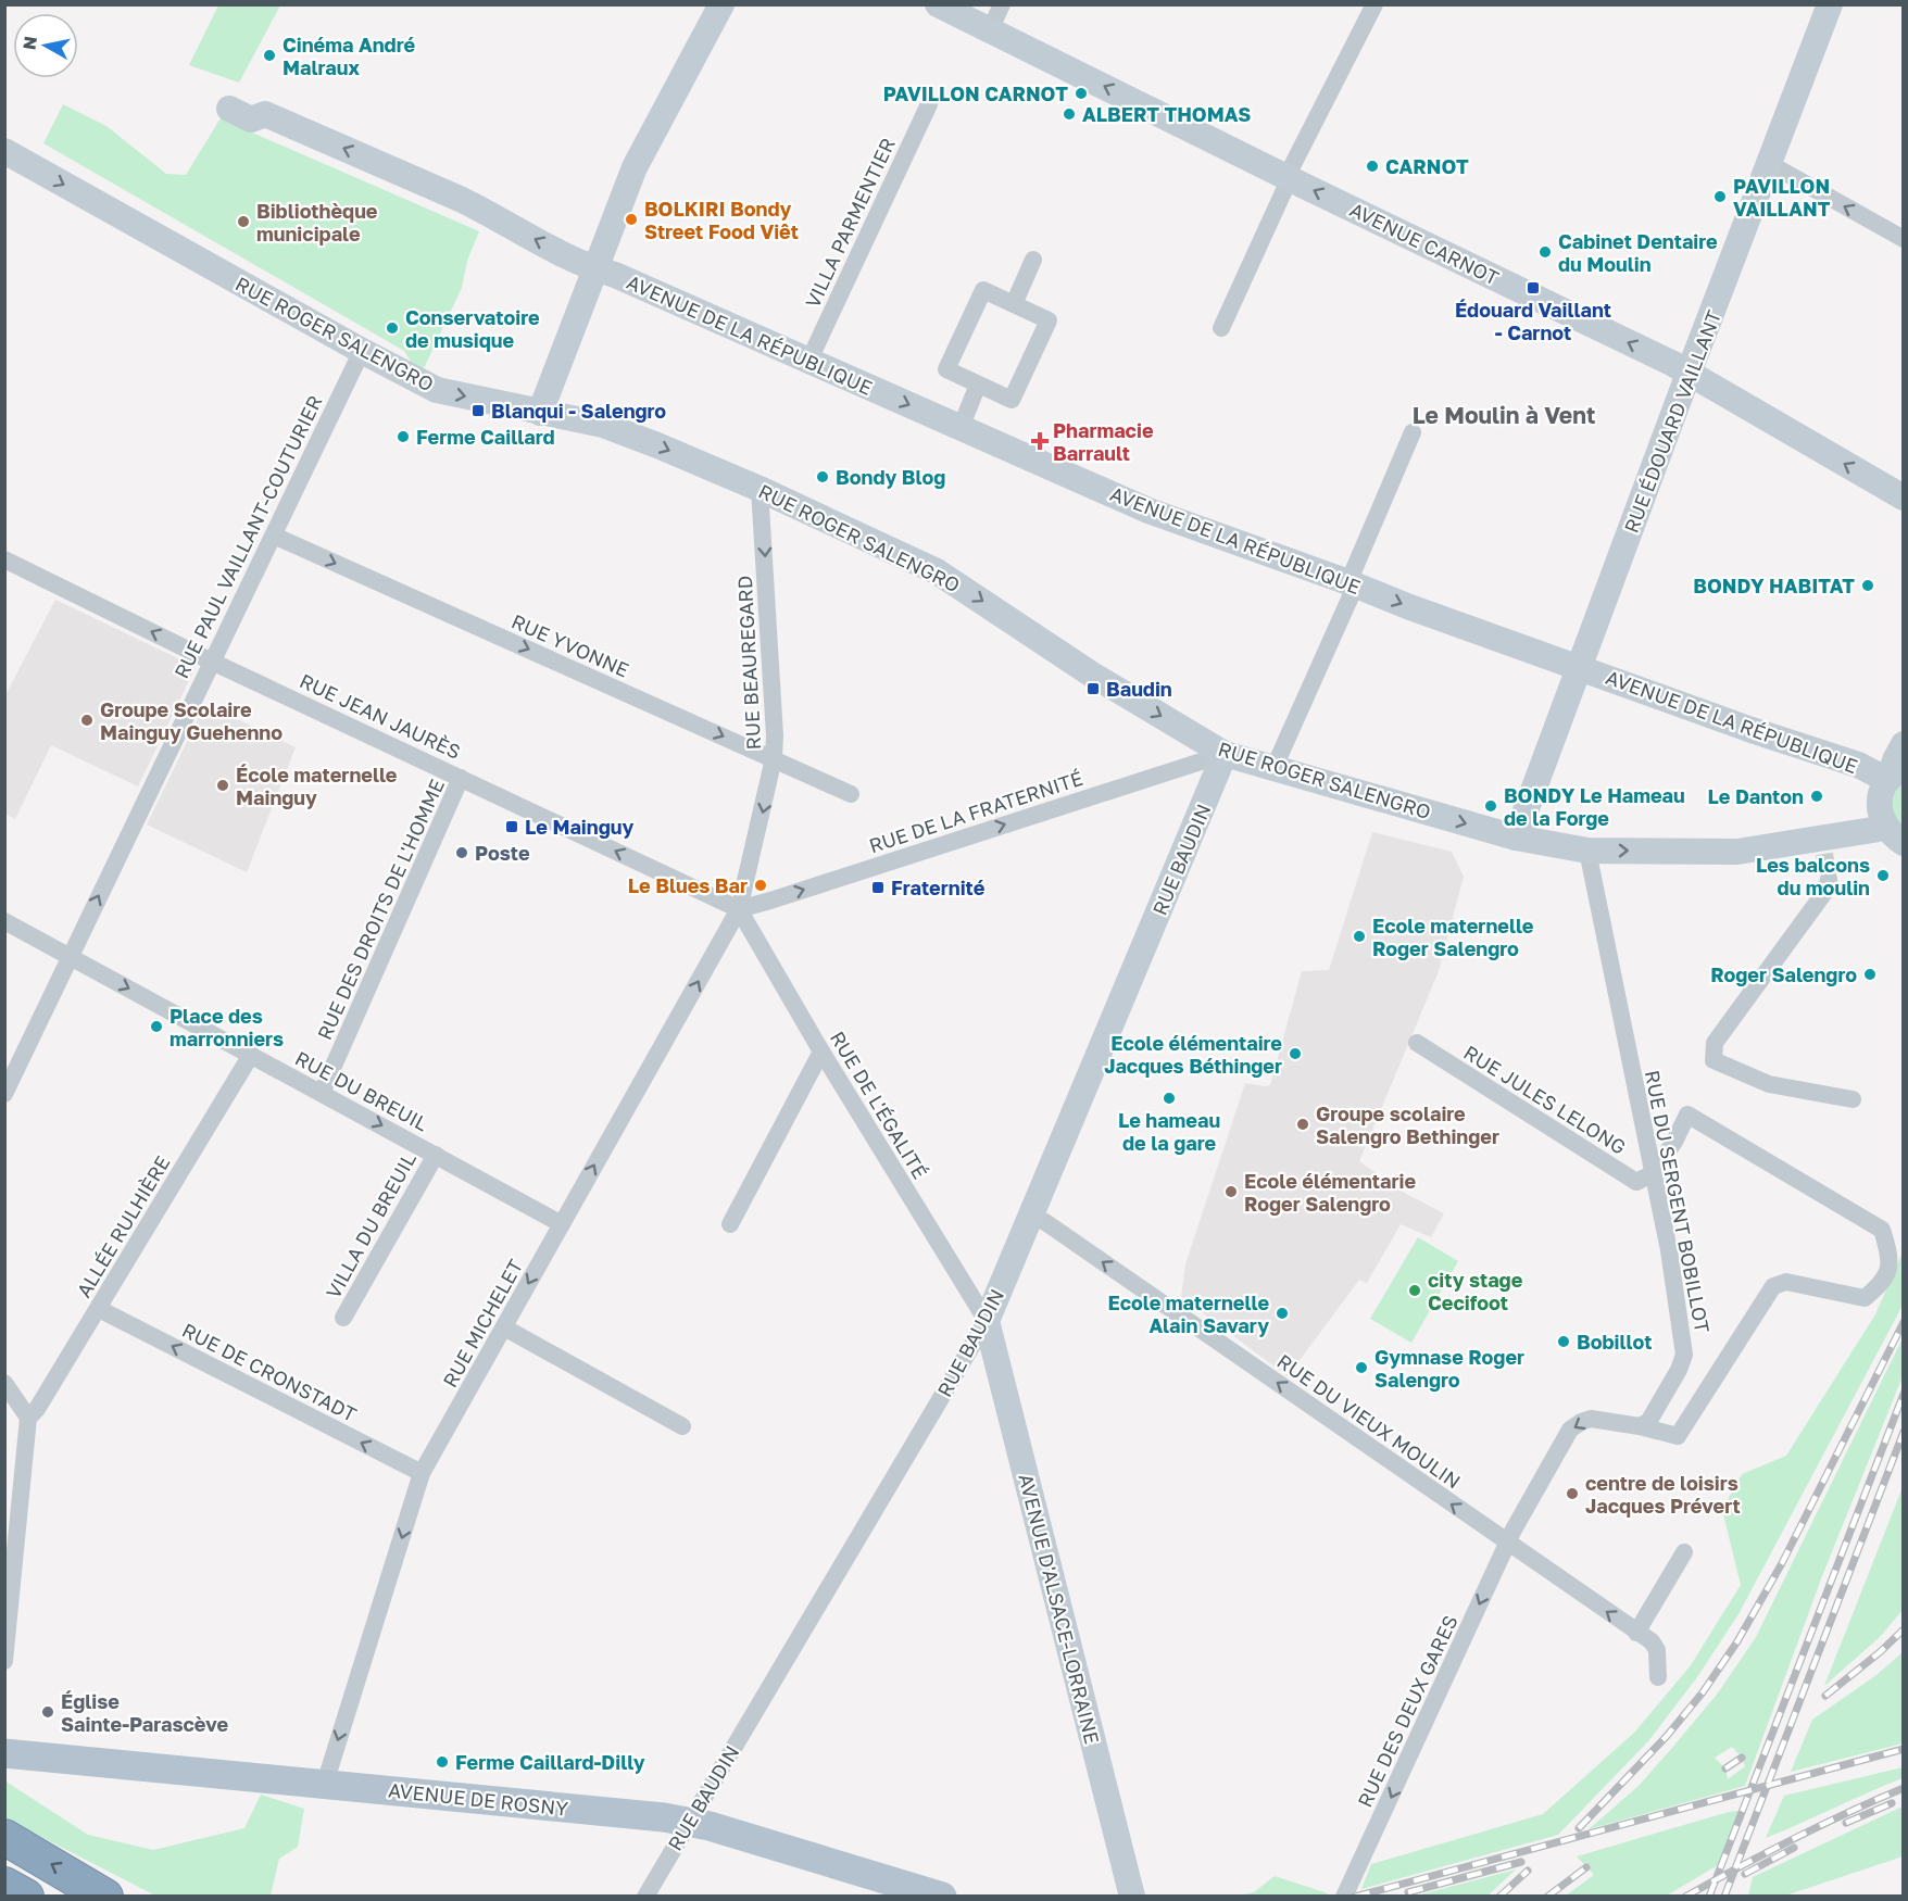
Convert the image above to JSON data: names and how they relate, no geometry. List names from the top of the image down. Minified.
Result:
{"streets":{"main road":["AVENUE DE ROSNY"],"street":["VILLA PARMENTIER","AVENUE CARNOT","RUE ROGER SALENGRO","AVENUE DE LA RÉPUBLIQUE","RUE ÉDOUARD VAILLANT","RUE PAUL VAILLANT-COUTURIER","RUE YVONNE","RUE BEAUREGARD","RUE JEAN JAURÈS","RUE DE LA FRATERNITÉ","RUE BAUDIN","RUE DES DROITS DE L'HOMME","RUE DU BREUIL","RUE JULES LELONG","RUE DE L'ÉGALITÉ","RUE DU SERGENT BOBILLOT","VILLA DU BREUIL","ALLÉE RULHIÈRE","RUE MICHELET","RUE DE CRONSTADT","RUE DU VIEUX MOULIN","AVENUE D'ALSACE-LORRAINE","RUE DES DEUX GARES"]},"crossings":[["VILLA PARMENTIER","AVENUE DE LA RÉPUBLIQUE"],["AVENUE CARNOT","RUE ÉDOUARD VAILLANT"],["RUE ROGER SALENGRO","RUE ÉDOUARD VAILLANT"],["RUE ROGER SALENGRO","RUE PAUL VAILLANT-COUTURIER"],["RUE ROGER SALENGRO","RUE BEAUREGARD"],["RUE ROGER SALENGRO","RUE DE LA FRATERNITÉ"],["RUE ROGER SALENGRO","RUE BAUDIN"],["RUE ROGER SALENGRO","RUE DU SERGENT BOBILLOT"],["AVENUE DE LA RÉPUBLIQUE","RUE ÉDOUARD VAILLANT"],["RUE PAUL VAILLANT-COUTURIER","RUE YVONNE"],["RUE PAUL VAILLANT-COUTURIER","RUE JEAN JAURÈS"],["RUE PAUL VAILLANT-COUTURIER","RUE DU BREUIL"],["RUE YVONNE","RUE BEAUREGARD"],["RUE BEAUREGARD","RUE JEAN JAURÈS"],["RUE BEAUREGARD","RUE DE LA FRATERNITÉ"],["RUE BEAUREGARD","RUE DE L'ÉGALITÉ"],["RUE BEAUREGARD","RUE MICHELET"],["RUE JEAN JAURÈS","RUE DE LA FRATERNITÉ"],["RUE JEAN JAURÈS","RUE DES DROITS DE L'HOMME"],["RUE JEAN JAURÈS","RUE DE L'ÉGALITÉ"],["RUE JEAN JAURÈS","RUE MICHELET"],["RUE DE LA FRATERNITÉ","RUE BAUDIN"],["RUE DE LA FRATERNITÉ","RUE DE L'ÉGALITÉ"],["RUE DE LA FRATERNITÉ","RUE MICHELET"],["RUE BAUDIN","RUE DE L'ÉGALITÉ"],["RUE BAUDIN","RUE DU VIEUX MOULIN"],["RUE BAUDIN","AVENUE D'ALSACE-LORRAINE"],["RUE BAUDIN","AVENUE DE ROSNY"],["RUE DES DROITS DE L'HOMME","RUE DU BREUIL"],["RUE DU BREUIL","VILLA DU BREUIL"],["RUE DU BREUIL","ALLÉE RULHIÈRE"],["RUE DU BREUIL","RUE MICHELET"],["RUE JULES LELONG","RUE DU SERGENT BOBILLOT"],["RUE DE L'ÉGALITÉ","RUE MICHELET"],["RUE DE L'ÉGALITÉ","AVENUE D'ALSACE-LORRAINE"],["ALLÉE RULHIÈRE","RUE DE CRONSTADT"],["RUE MICHELET","RUE DE CRONSTADT"],["RUE MICHELET","AVENUE DE ROSNY"],["RUE DU VIEUX MOULIN","RUE DES DEUX GARES"]],"one_way":["AVENUE CARNOT","RUE ROGER SALENGRO","RUE PAUL VAILLANT-COUTURIER","RUE YVONNE","RUE BEAUREGARD","RUE JEAN JAURÈS","RUE DE LA FRATERNITÉ","RUE DU BREUIL","RUE DE CRONSTADT","RUE DU VIEUX MOULIN","RUE DES DEUX GARES"],"districts":["Le Moulin à Vent"],"places":{"other":["Cinéma André Malraux","PAVILLON CARNOT","ALBERT THOMAS","CARNOT","PAVILLON VAILLANT","BOLKIRI Bondy Street Food Viêt","Bibliothèque municipale","Cabinet Dentaire du Moulin","Conservatoire de musique","Ferme Caillard","Bondy Blog","BONDY HABITAT","Groupe Scolaire Mainguy Guehenno","École maternelle Mainguy","Le Danton","BONDY Le Hameau de la Forge","Poste","Les balcons du moulin","Le Blues Bar","Ecole maternelle Roger Salengro","Roger Salengro","Place des marronniers","Ecole élémentaire Jacques Béthinger","Le hameau de la gare","Groupe scolaire Salengro Bethinger","Ecole élémentarie Roger Salengro","city stage Cecifoot","Ecole maternelle Alain Savary","Bobillot","Gymnase Roger Salengro","centre de loisirs Jacques Prévert","Église Sainte-Parascève","Ferme Caillard-Dilly"],"transit":["Édouard Vaillant - Carnot","Blanqui - Salengro","Baudin","Le Mainguy","Fraternité"],"health":["Pharmacie Barrault"]},"north":"left"}
